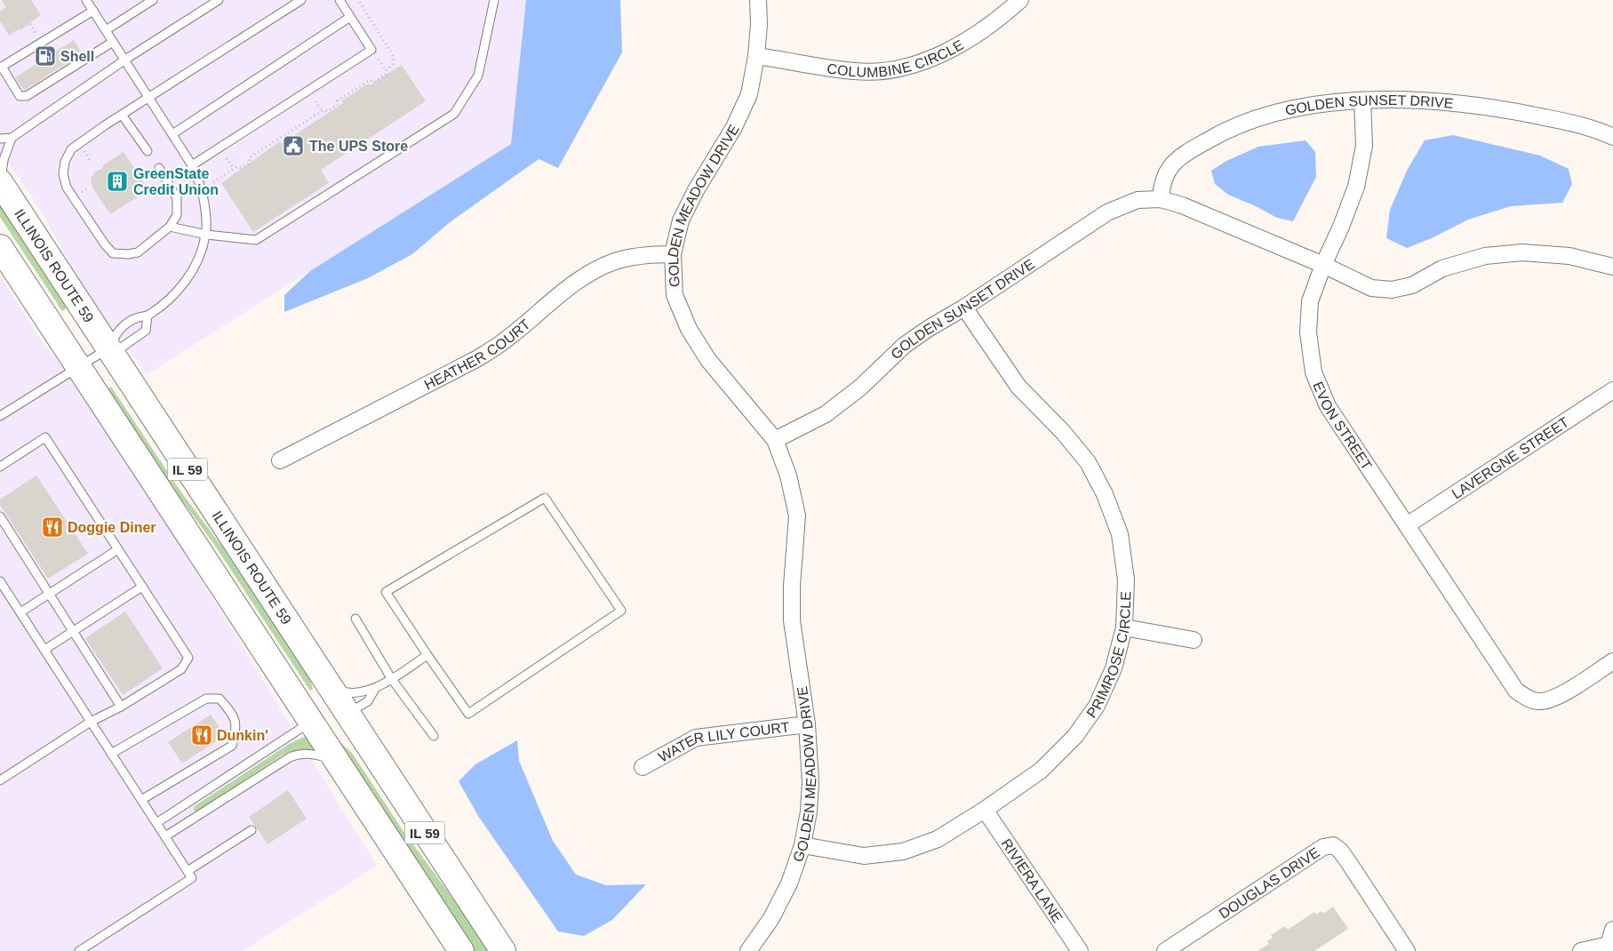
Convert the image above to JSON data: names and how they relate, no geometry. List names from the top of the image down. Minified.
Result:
{"streets":{"main road":["ILLINOIS ROUTE 59","IL 59"],"street":["COLUMBINE CIRCLE","GOLDEN SUNSET DRIVE","GOLDEN MEADOW DRIVE","HEATHER COURT","EVON STREET","LAVERGNE STREET","PRIMROSE CIRCLE","WATER LILY COURT","RIVIERA LANE","DOUGLAS DRIVE"]},"crossings":[["COLUMBINE CIRCLE","GOLDEN MEADOW DRIVE"],["GOLDEN SUNSET DRIVE","GOLDEN MEADOW DRIVE"],["GOLDEN SUNSET DRIVE","EVON STREET"],["GOLDEN SUNSET DRIVE","PRIMROSE CIRCLE"],["GOLDEN MEADOW DRIVE","HEATHER COURT"],["GOLDEN MEADOW DRIVE","PRIMROSE CIRCLE"],["GOLDEN MEADOW DRIVE","WATER LILY COURT"],["EVON STREET","LAVERGNE STREET"],["PRIMROSE CIRCLE","RIVIERA LANE"]],"places":{"fuel station":["Shell"],"public building":["The UPS Store"],"building":["GreenState Credit Union"],"restaurant":["Doggie Diner","Dunkin'"]}}
